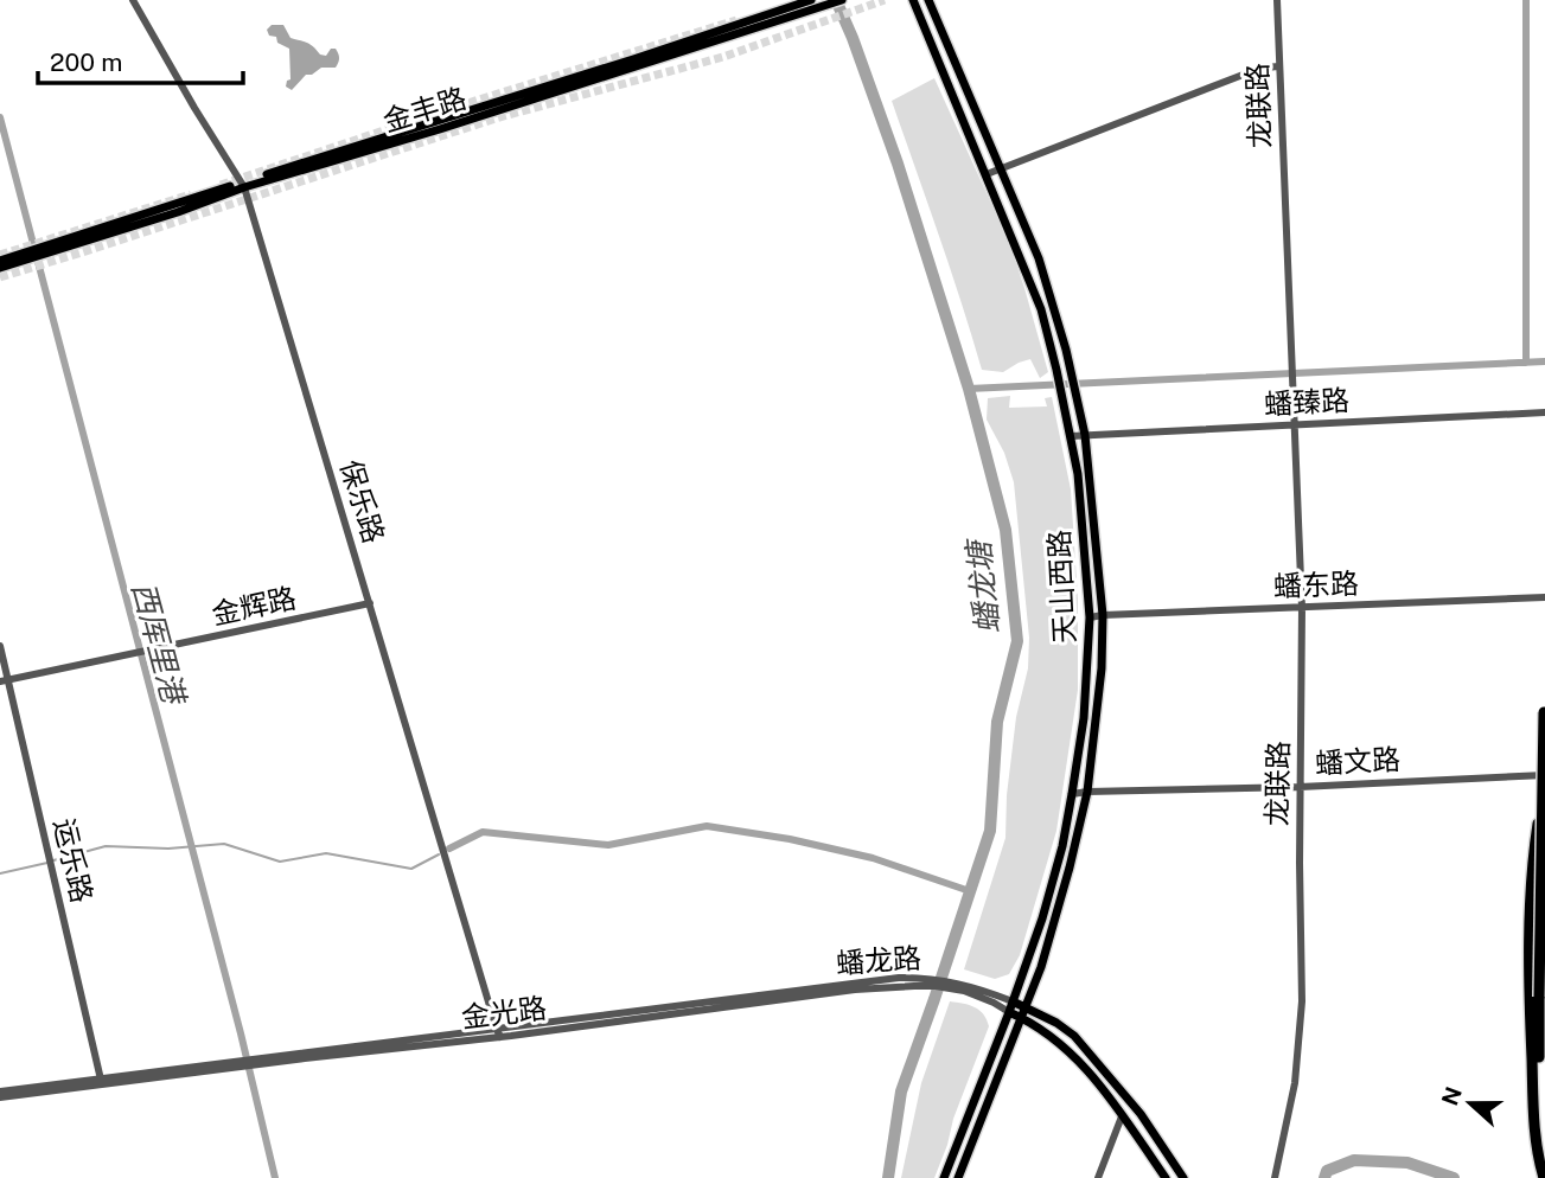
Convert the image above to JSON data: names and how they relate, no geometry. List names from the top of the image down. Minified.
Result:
{"streets":{"main road":["金丰路","天山西路","蟠龙路"],"street":["龙联路","蟠臻路","保乐路","蟠东路","金辉路","蟠文路","运乐路","金光路"]},"crossings":[["龙联路","蟠臻路"],["龙联路","蟠东路"],["龙联路","蟠文路"],["金丰路","保乐路"],["蟠臻路","天山西路"],["保乐路","金辉路"],["保乐路","蟠龙路"],["保乐路","金光路"],["蟠东路","天山西路"],["天山西路","蟠文路"],["天山西路","蟠龙路"],["金辉路","运乐路"],["运乐路","金光路"],["蟠龙路","金光路"]],"water":["蟠龙塘","西厍里港"],"scale_bar":"200 m","north":"left"}
